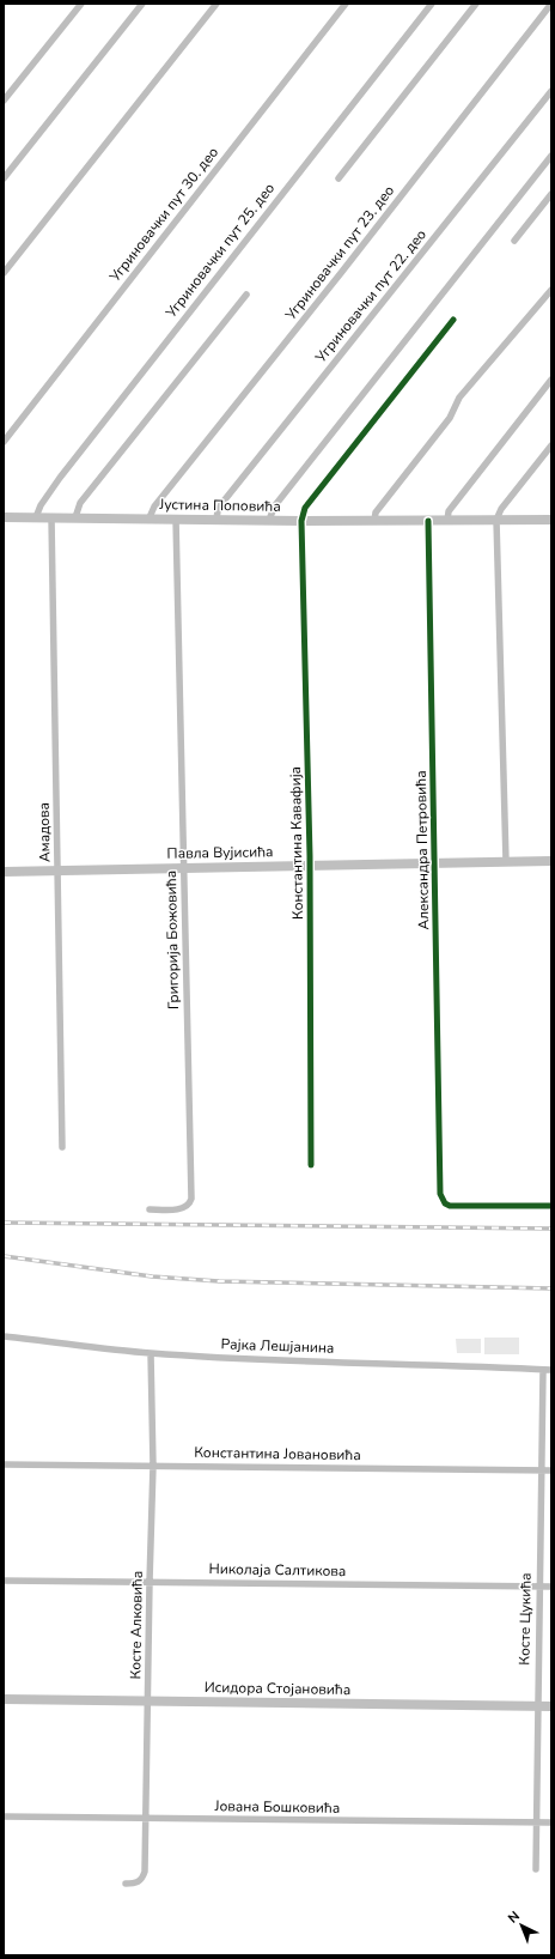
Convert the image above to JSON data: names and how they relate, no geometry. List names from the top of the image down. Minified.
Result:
{"streets":{"street":["Угриновачки пут 30. део","Угриновачки пут 25. део","Угриновачки пут 23. део","Угриновачки пут 22. део","Јустина Поповића","Амадова","Константина Кавафија","Александра Петровића","Павла Вујисића","Григорија Божовића","Рајка Лешјанина","Константина Јовановића","Николаја Салтикова","Косте Цукића","Косте Алковића","Исидора Стојановића","Јована Бошковића"]},"crossings":[["Угриновачки пут 25. део","Јустина Поповића"],["Угриновачки пут 23. део","Јустина Поповића"],["Угриновачки пут 22. део","Јустина Поповића"],["Јустина Поповића","Амадова"],["Јустина Поповића","Константина Кавафија"],["Јустина Поповића","Александра Петровића"],["Јустина Поповића","Григорија Божовића"],["Амадова","Павла Вујисића"],["Константина Кавафија","Павла Вујисића"],["Александра Петровића","Павла Вујисића"],["Павла Вујисића","Григорија Божовића"],["Рајка Лешјанина","Косте Цукића"],["Рајка Лешјанина","Косте Алковића"],["Константина Јовановића","Косте Цукића"],["Константина Јовановића","Косте Алковића"],["Николаја Салтикова","Косте Цукића"],["Николаја Салтикова","Косте Алковића"],["Косте Цукића","Исидора Стојановића"],["Косте Цукића","Јована Бошковића"],["Косте Алковића","Исидора Стојановића"],["Косте Алковића","Јована Бошковића"]],"north":"top left"}
